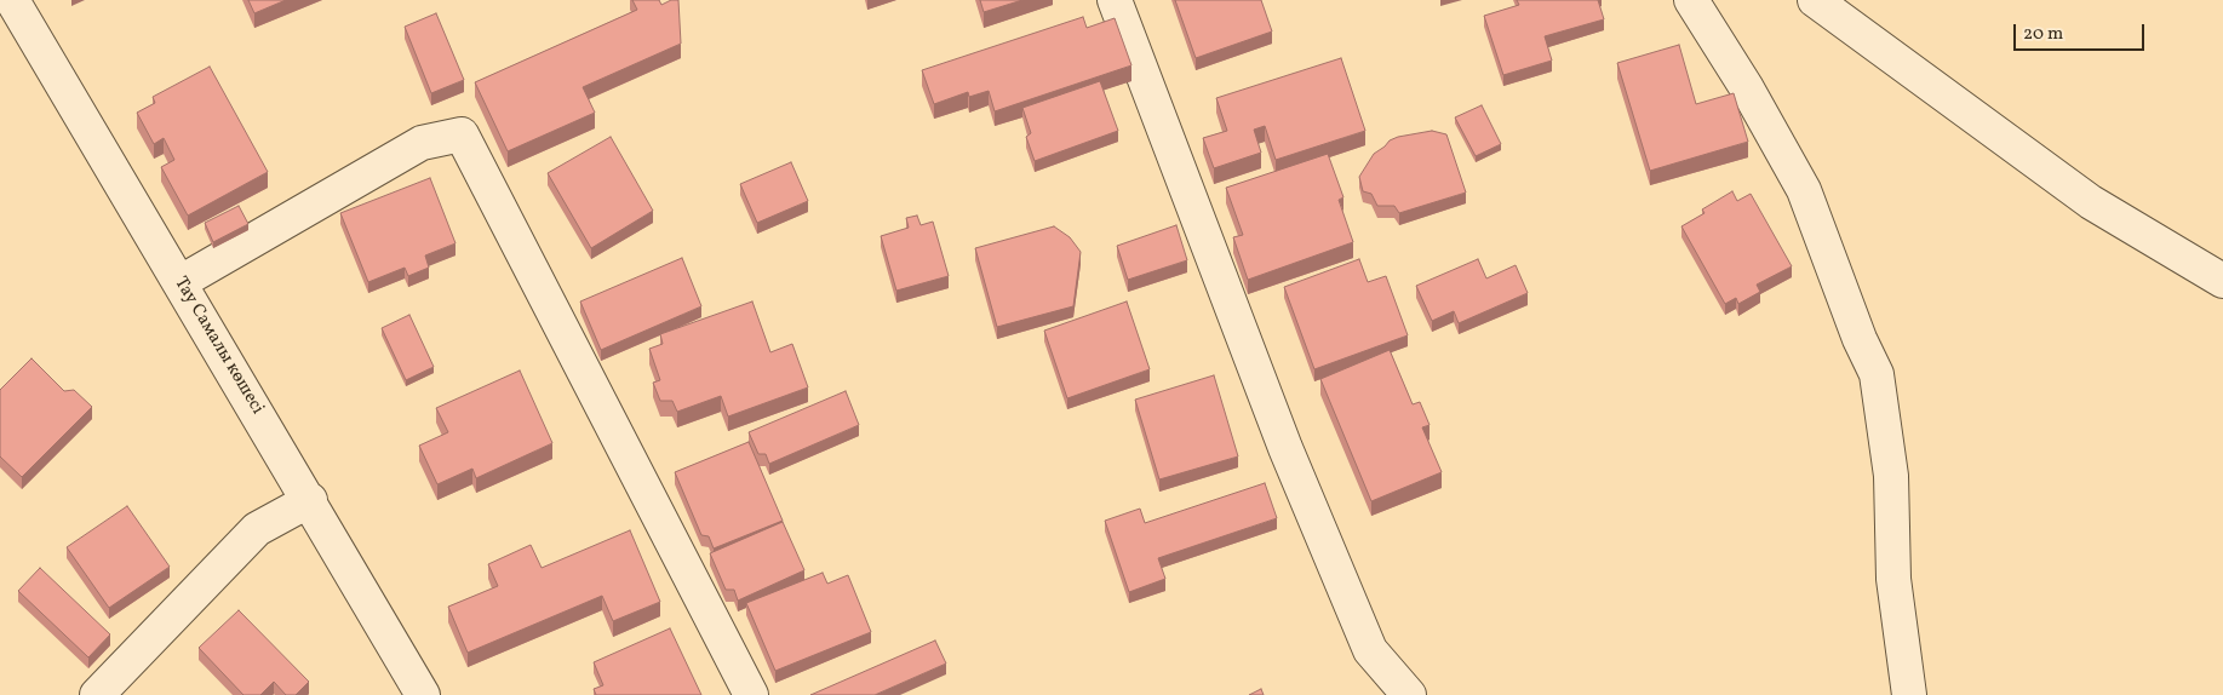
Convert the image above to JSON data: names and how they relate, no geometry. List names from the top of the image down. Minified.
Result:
{"streets":{"street":["Тау Самалы көшесі"]},"scale_bar":"20 m"}
